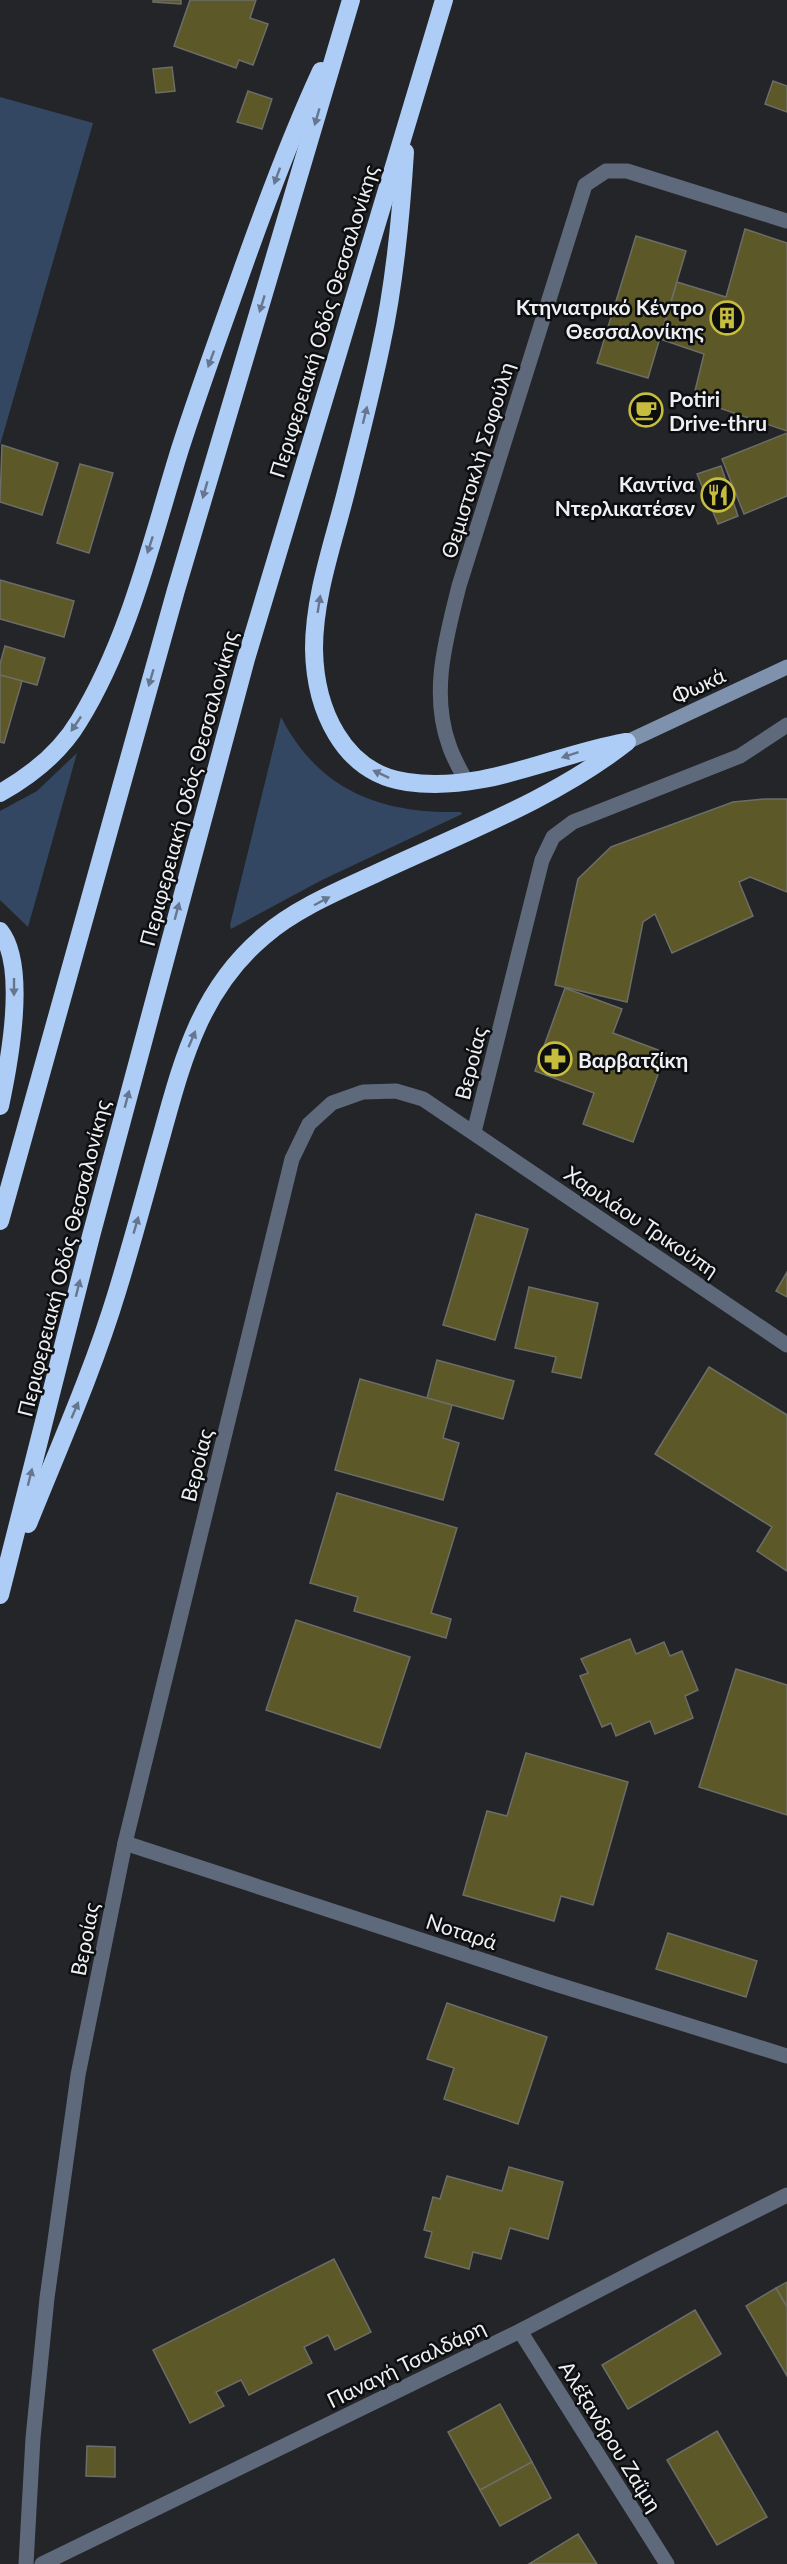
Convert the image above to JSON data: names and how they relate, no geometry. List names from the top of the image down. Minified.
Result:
{"streets":{"highway":["Περιφερειακή Οδός Θεσσαλονίκης"],"main road":["Φωκά"],"street":["Θεμιστοκλή Σοφούλη","Βεροίας","Χαριλάου Τρικούπη","Νοταρά","Παναγή Τσαλδάρη","Αλέξανδρου Ζαΐμη"]},"crossings":[["Βεροίας","Χαριλάου Τρικούπη"],["Βεροίας","Νοταρά"],["Παναγή Τσαλδάρη","Αλέξανδρου Ζαΐμη"]],"places":{"building":["Κτηνιατρικό Κέντρο Θεσσαλονίκης"],"cafe":["Potiri Drive-thru"],"restaurant":["Καντίνα Ντερλικατέσεν"],"pharmacy":["Βαρβατζίκη"]}}
